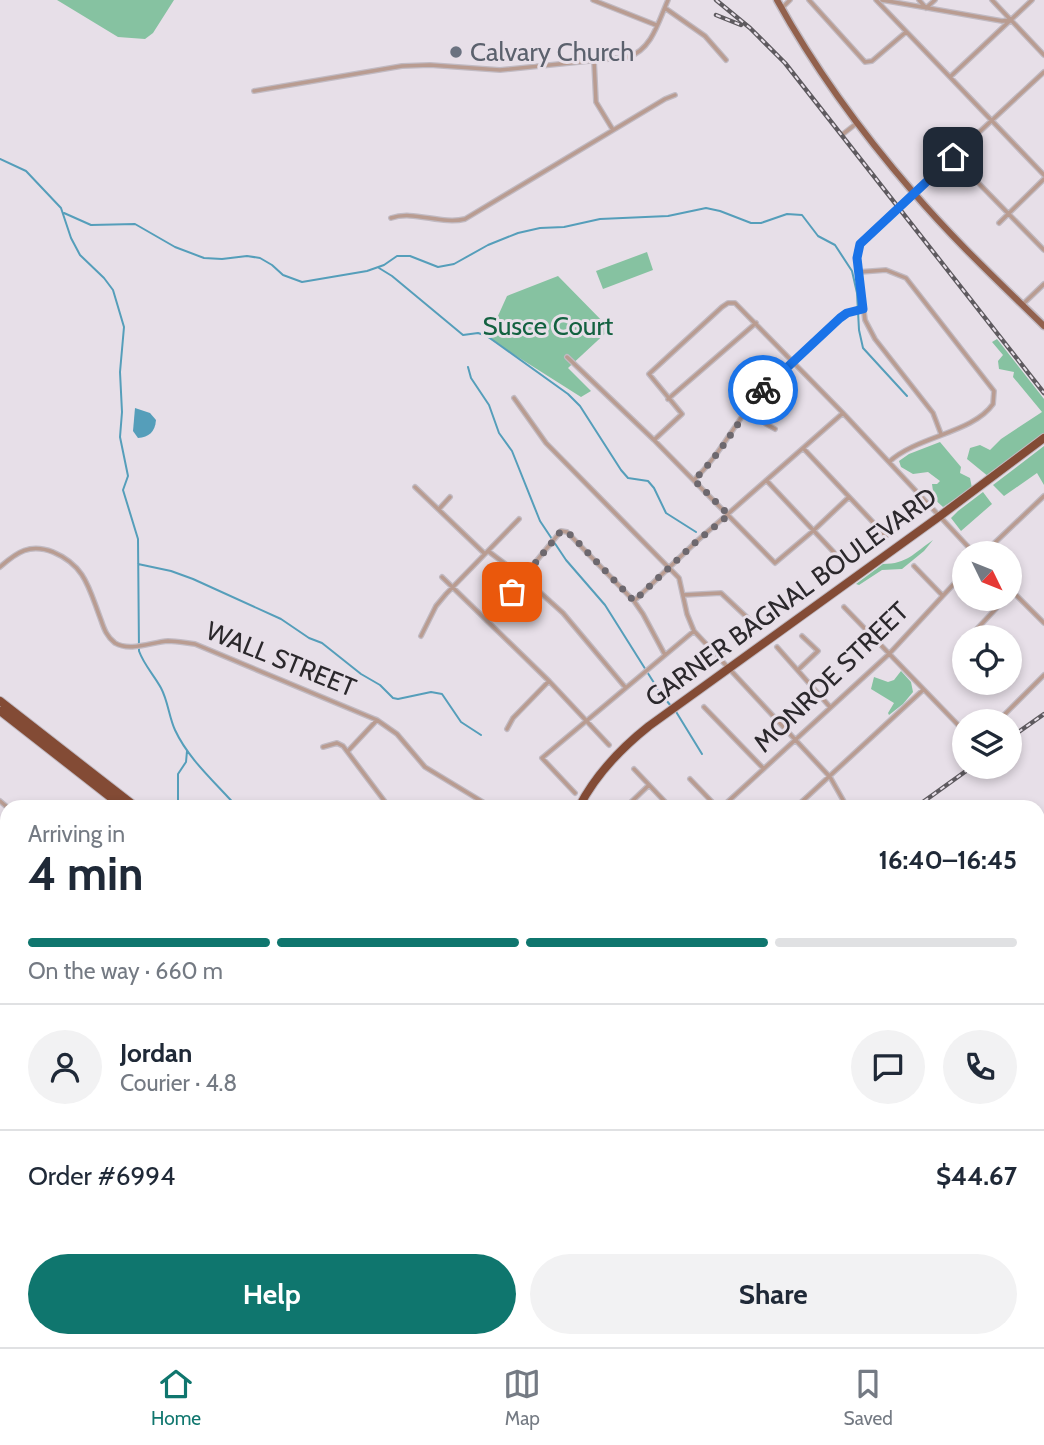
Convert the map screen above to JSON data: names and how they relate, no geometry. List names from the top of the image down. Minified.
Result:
{"streets":{"highway":["GARNER BAGNAL BOULEVARD"],"street":["WALL STREET","MONROE STREET"]},"parks":["Susce Court"],"places":["Calvary Church"],"north":"bottom right","page":{"heading":["4 min","Arriving in","16:40–16:45"],"panel":["Jordan","Courier · 4.8","Order #6994","$44.67"],"bar":"On the way · 660 m","buttons":["Help","Share"],"tabs":["Home","Map","Saved"]}}
